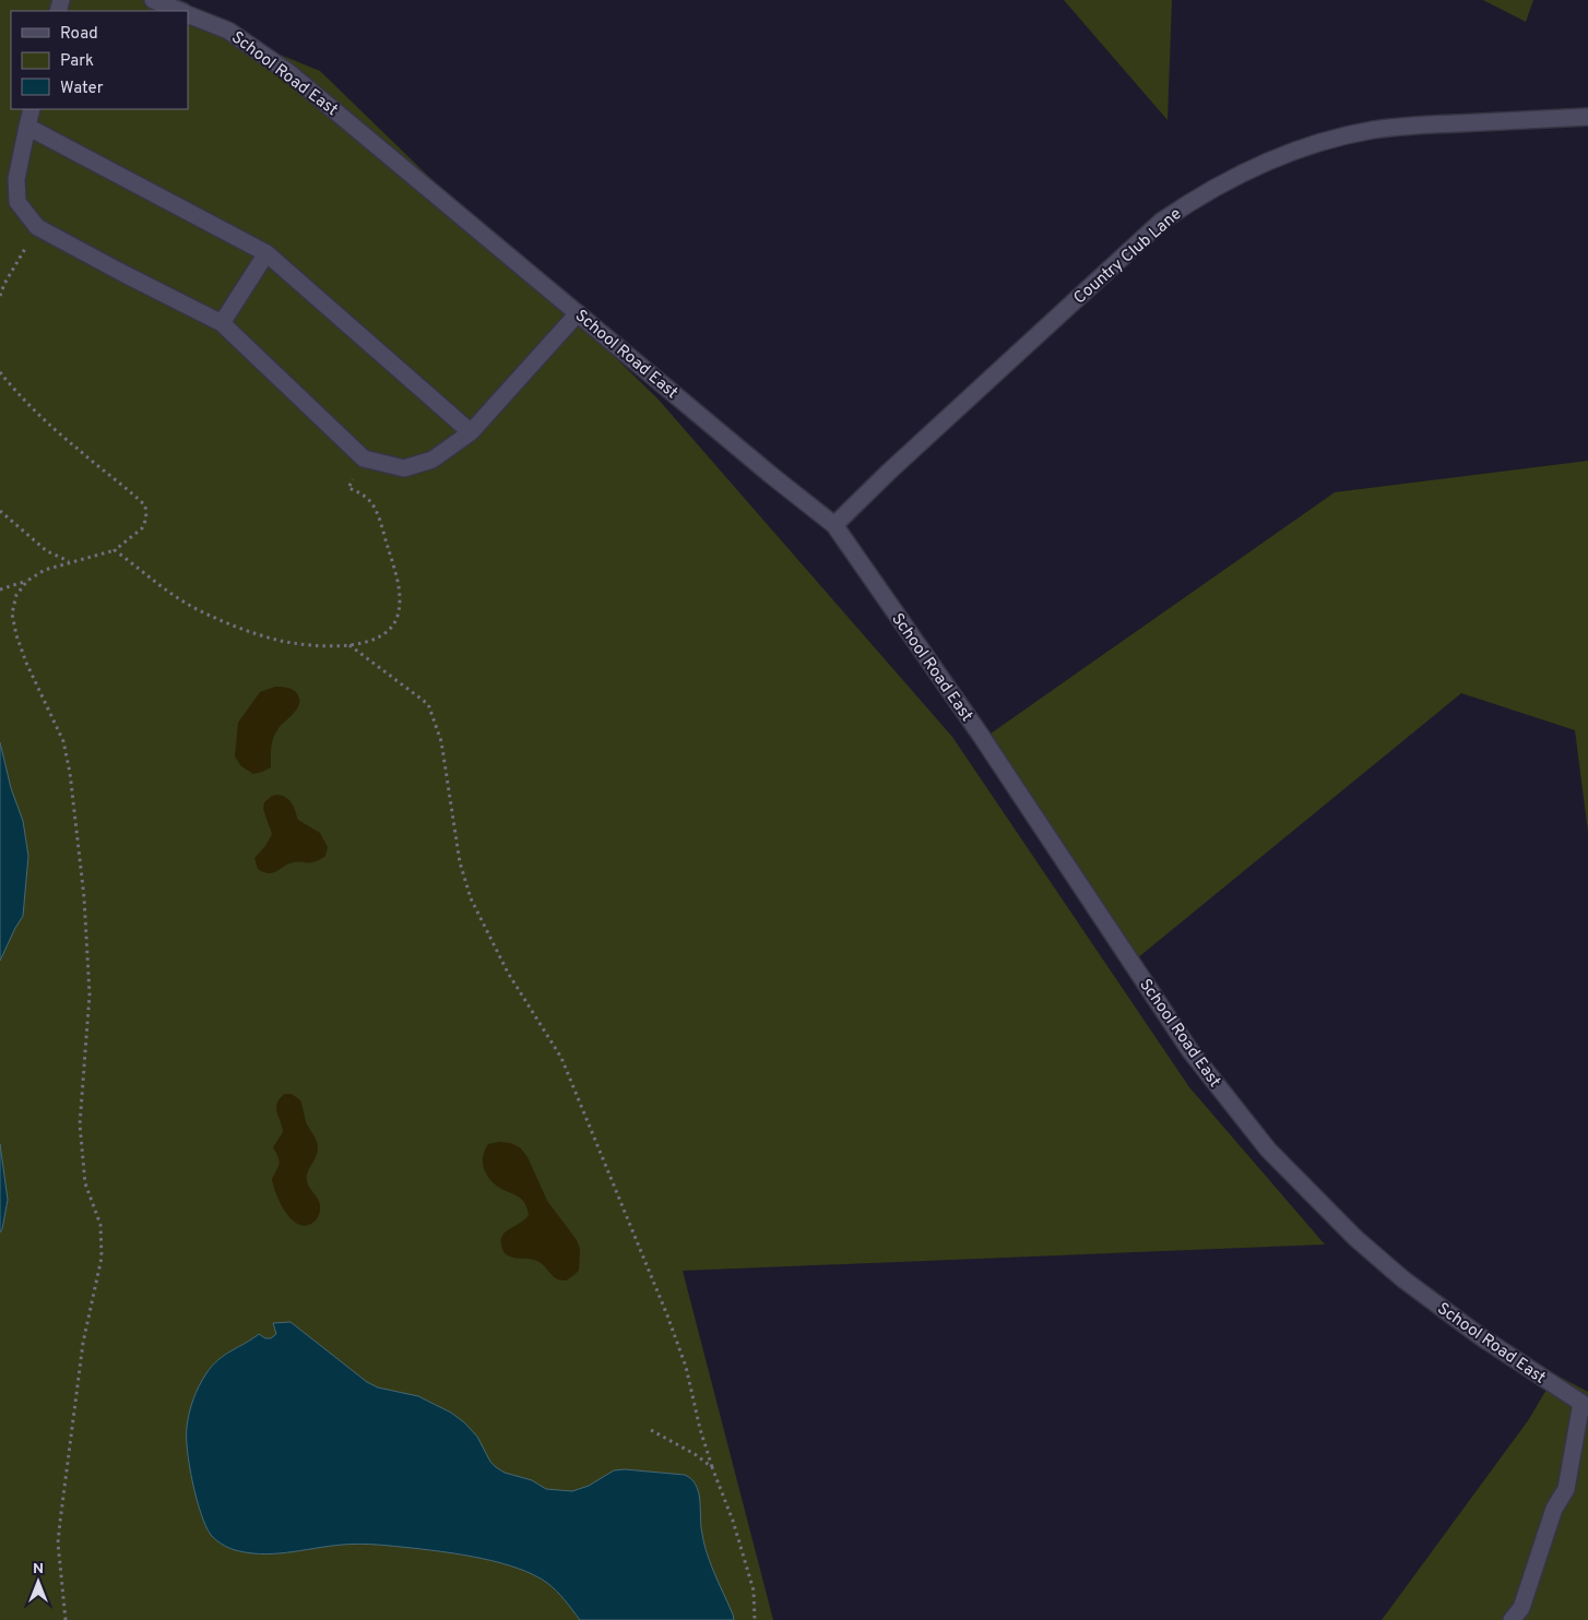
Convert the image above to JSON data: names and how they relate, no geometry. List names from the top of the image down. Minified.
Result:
{"streets":{"street":["School Road East","Country Club Lane"]},"crossings":[["School Road East","Country Club Lane"]],"legend":["Road","Park","Water"],"north":"top"}
